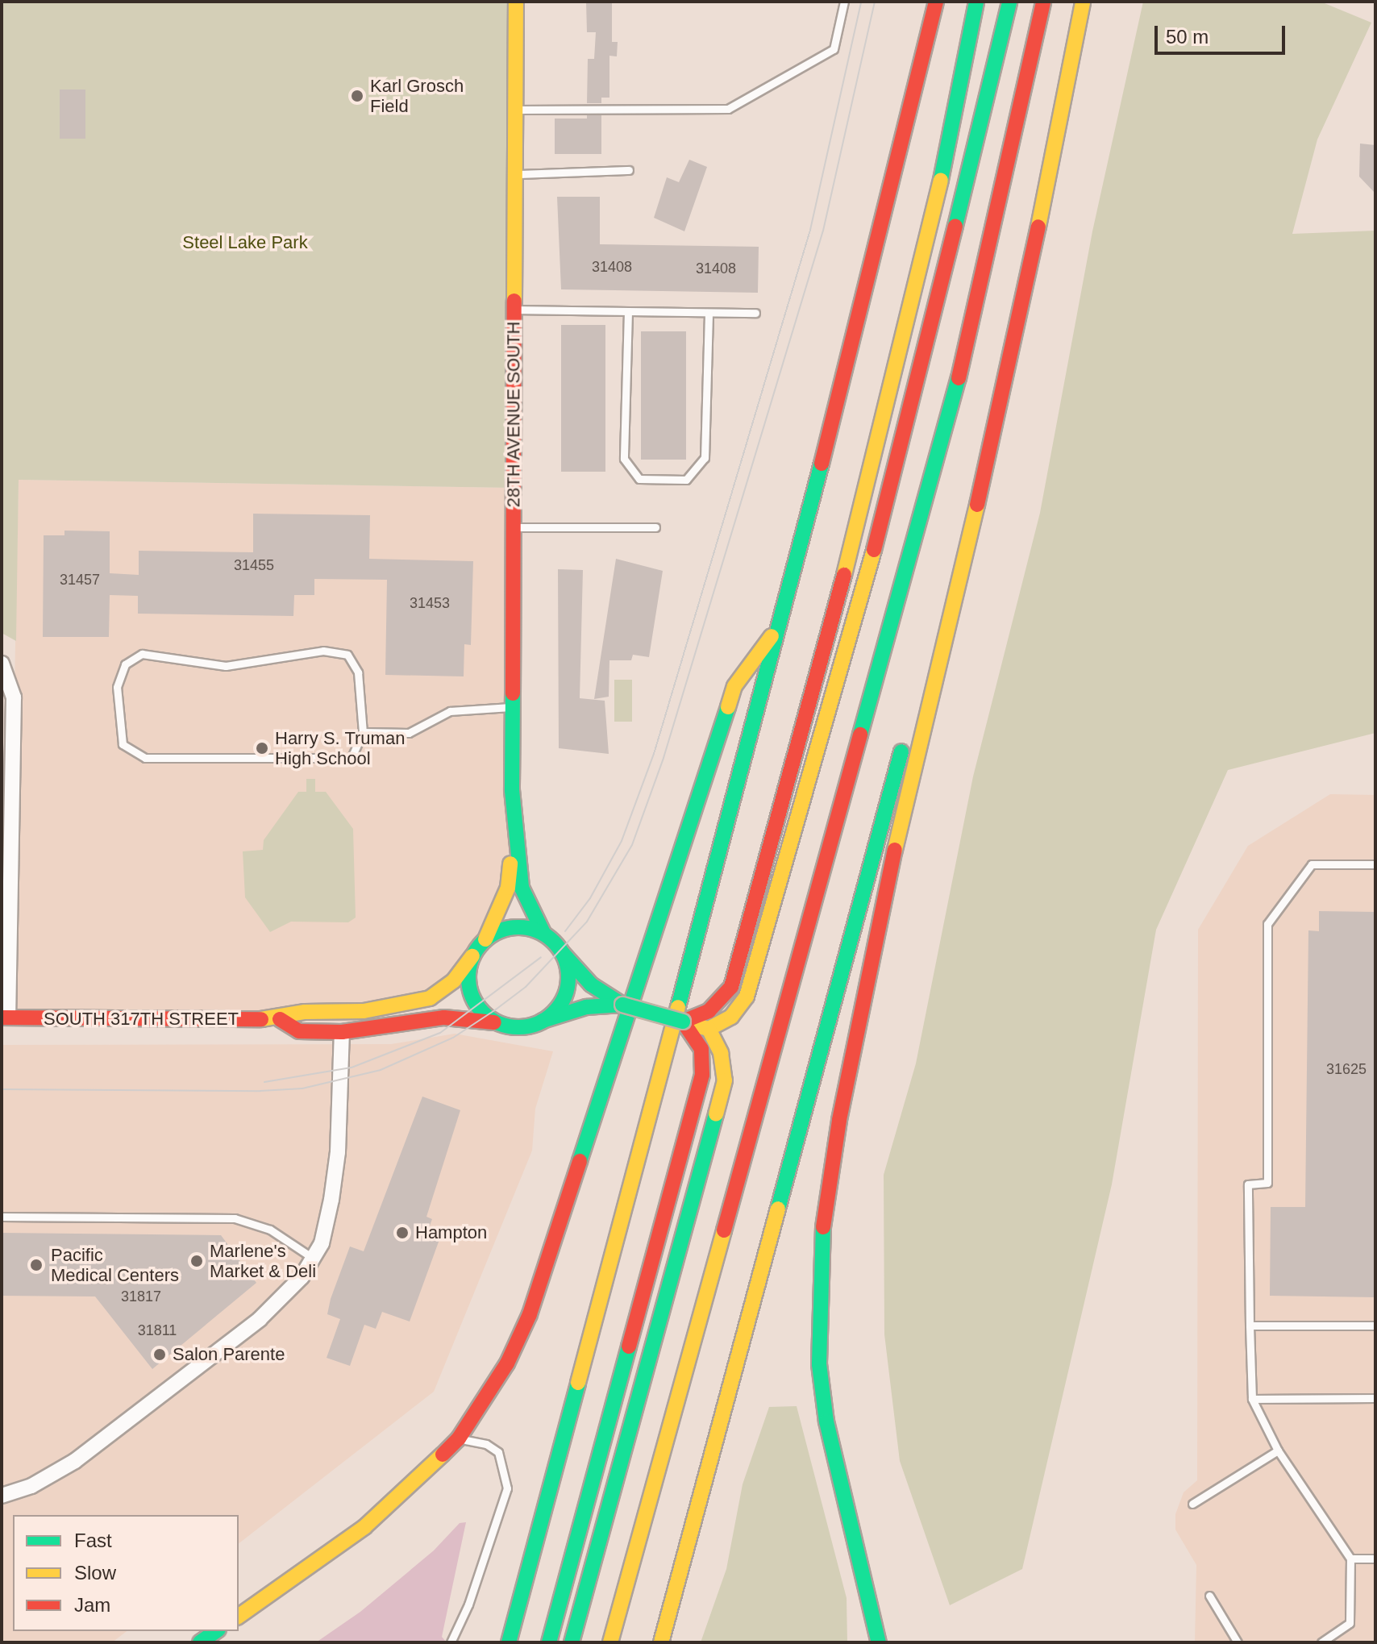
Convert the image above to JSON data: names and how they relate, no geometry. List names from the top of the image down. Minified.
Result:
{"streets":{"main road":["28TH AVENUE SOUTH","SOUTH 317TH STREET"]},"crossings":[["28TH AVENUE SOUTH","SOUTH 317TH STREET"]],"parks":["Steel Lake Park"],"places":["Karl Grosch Field","Harry S. Truman High School","Hampton","Marlene's Market & Deli","Pacific Medical Centers","Salon Parente"],"house_numbers":["31408","31408","31455","31457","31453","31625","31817","31811"],"legend":["Fast","Slow","Jam"],"scale_bar":"50 m"}
